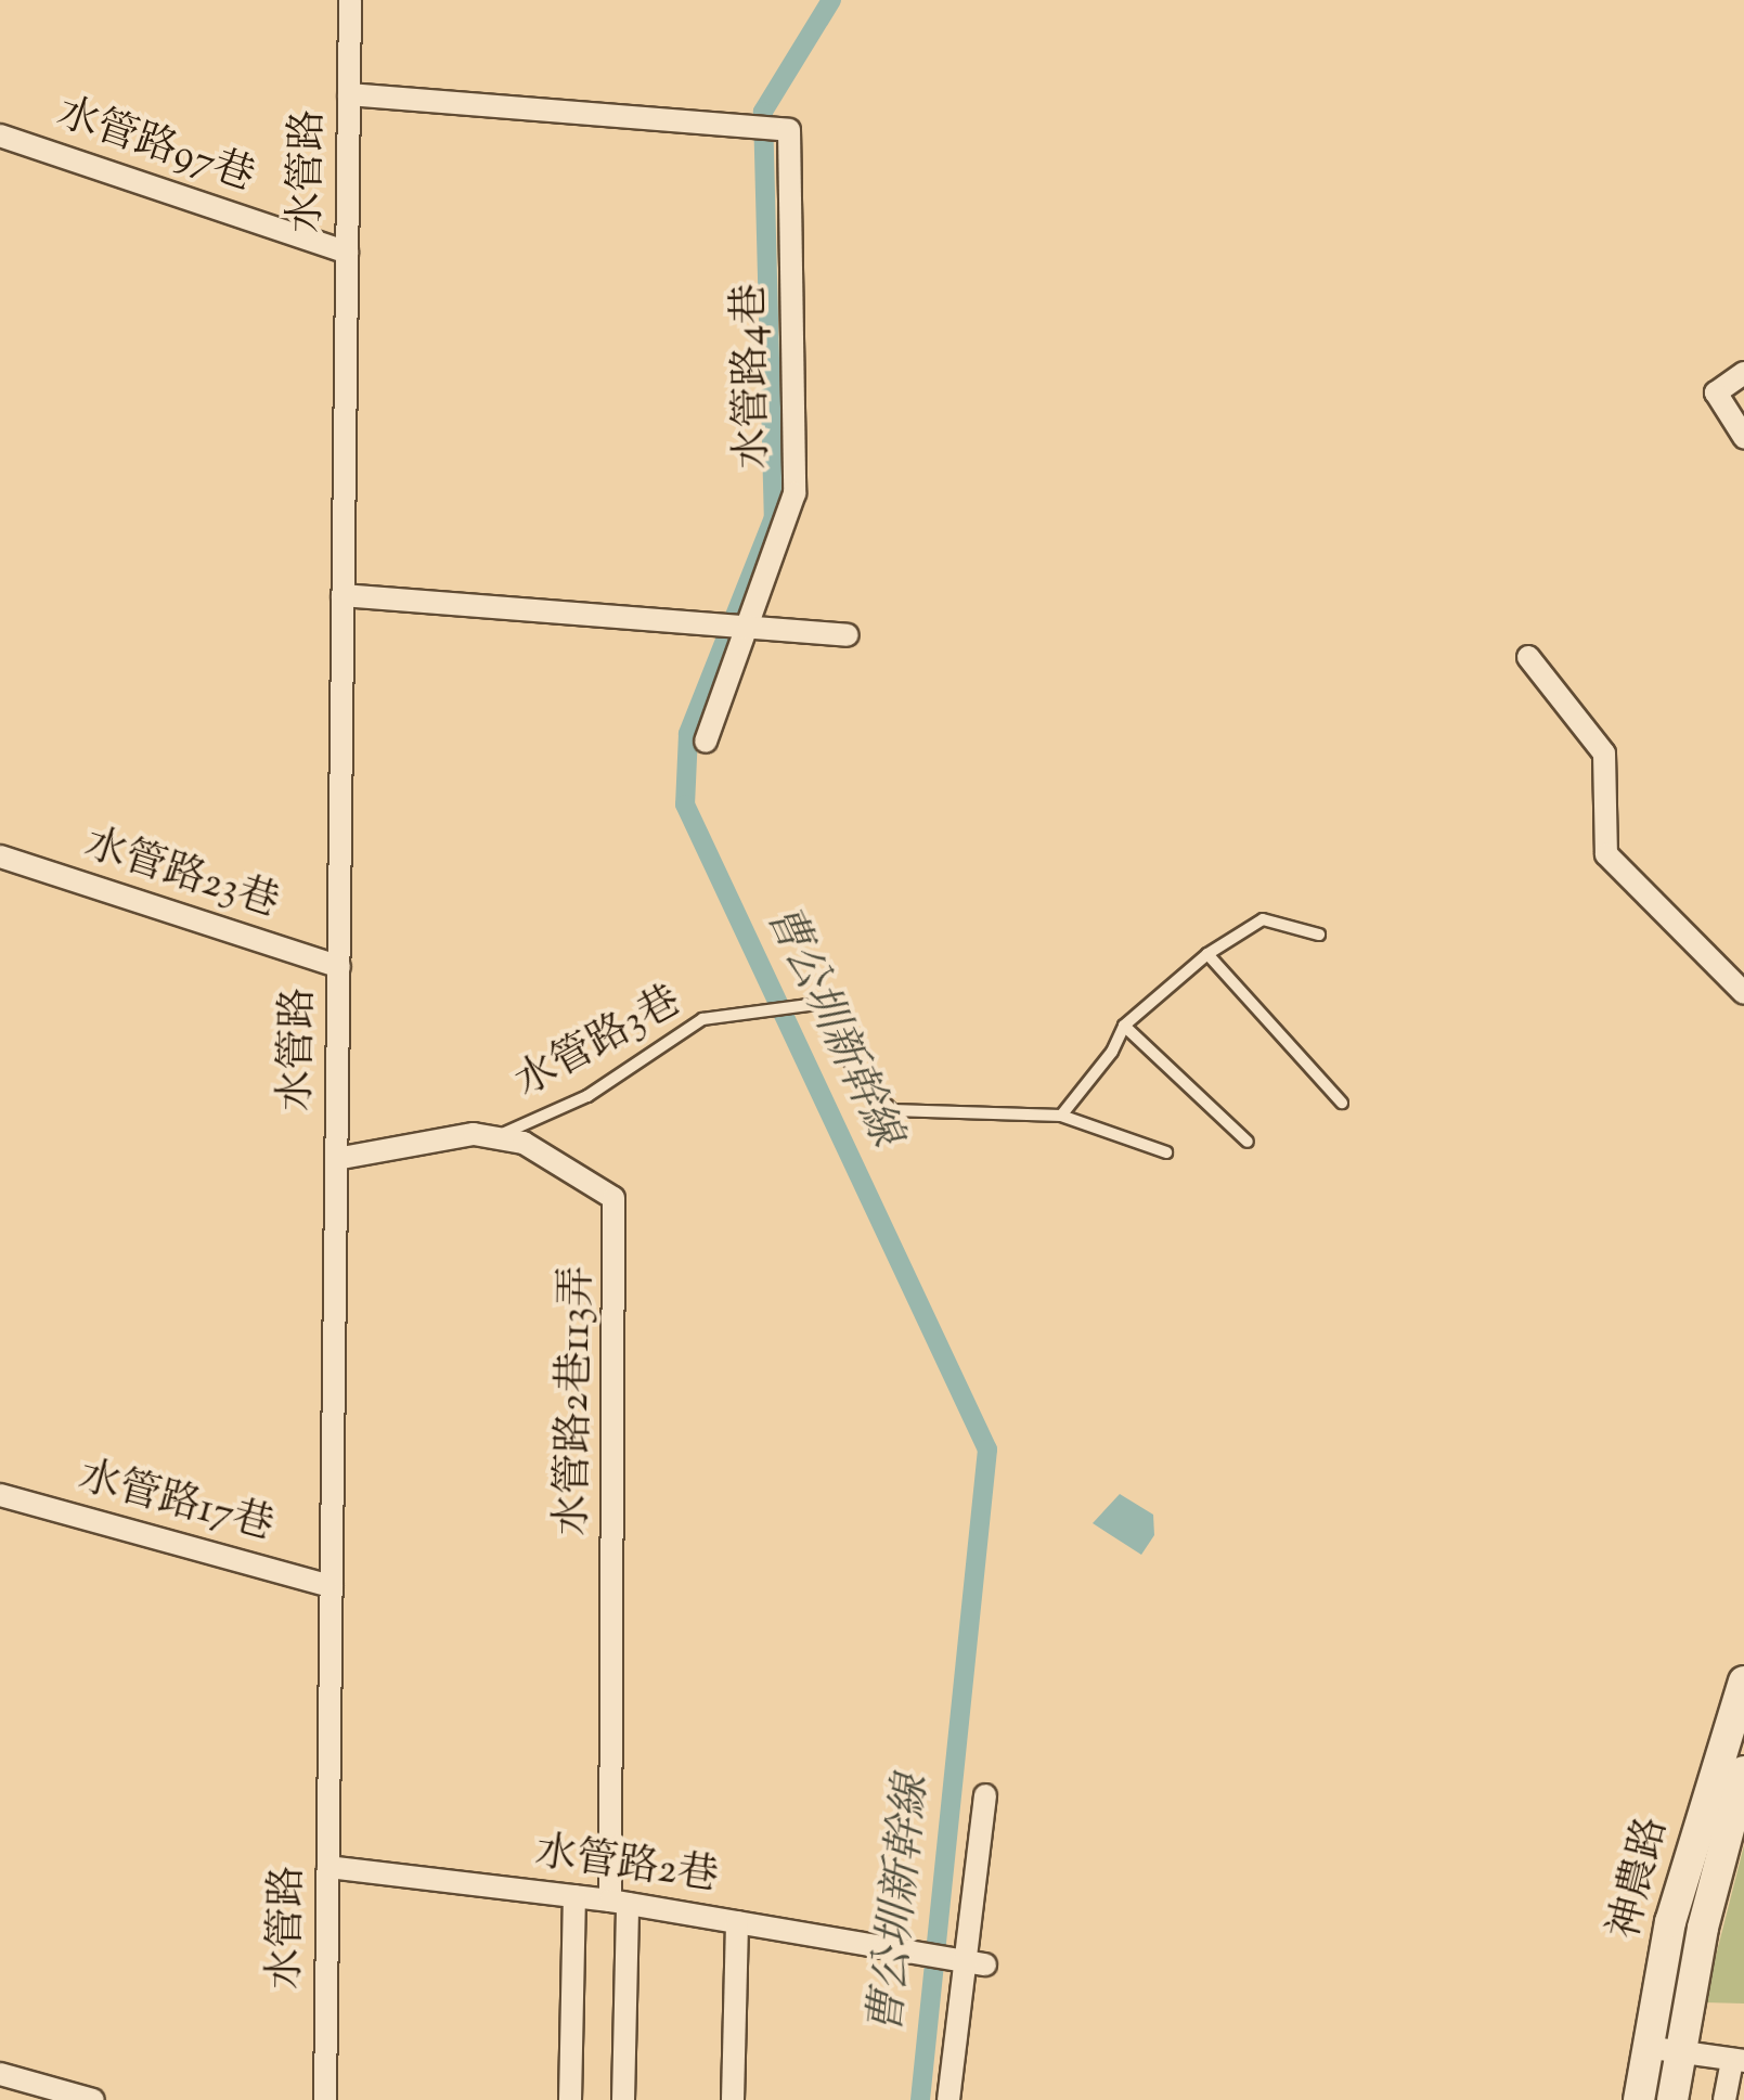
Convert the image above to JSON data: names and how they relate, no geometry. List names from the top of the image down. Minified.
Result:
{"streets":{"street":["水管路97巷","水管路","水管路4巷","水管路23巷","水管路2巷113弄","水管路17巷","水管路2巷","神農路"],"lane":["水管路3巷"]},"crossings":[["水管路97巷","水管路"],["水管路","水管路4巷"],["水管路","水管路23巷"],["水管路","水管路2巷113弄"],["水管路","水管路17巷"],["水管路","水管路2巷"],["水管路3巷","水管路2巷113弄"],["水管路2巷113弄","水管路2巷"]],"water":["曹公圳新幹線"]}
